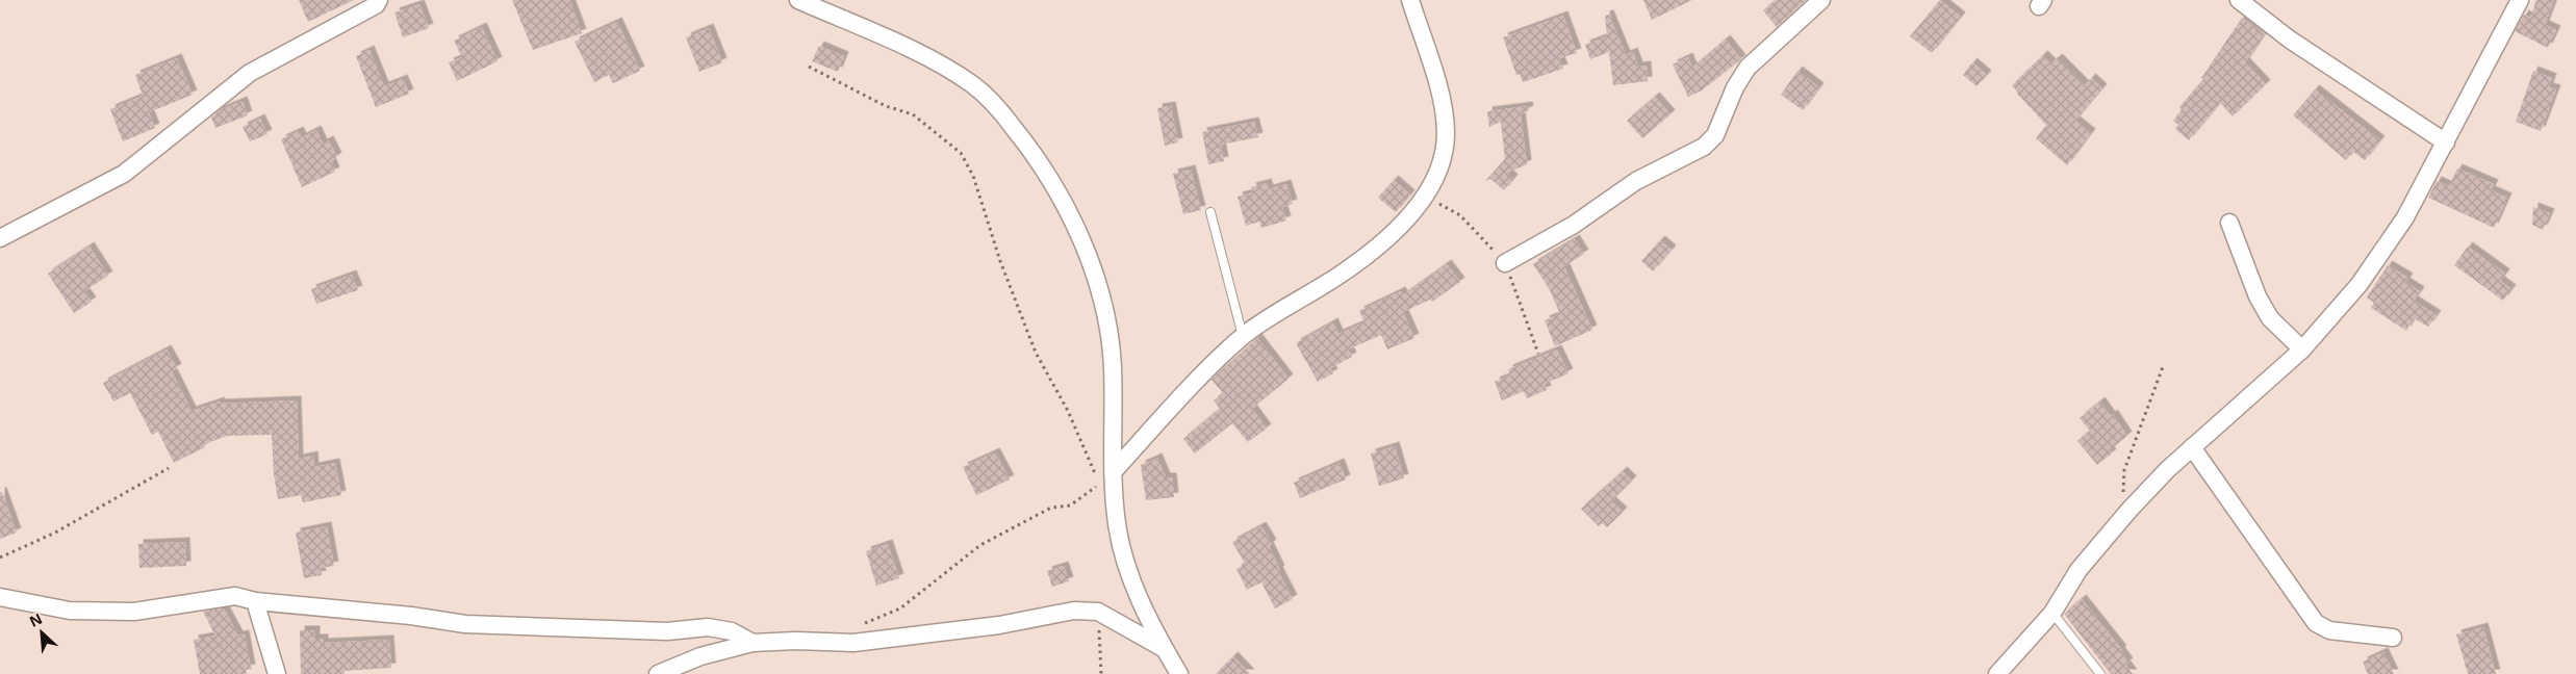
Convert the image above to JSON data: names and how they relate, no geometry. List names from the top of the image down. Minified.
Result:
{"north":"top left"}
